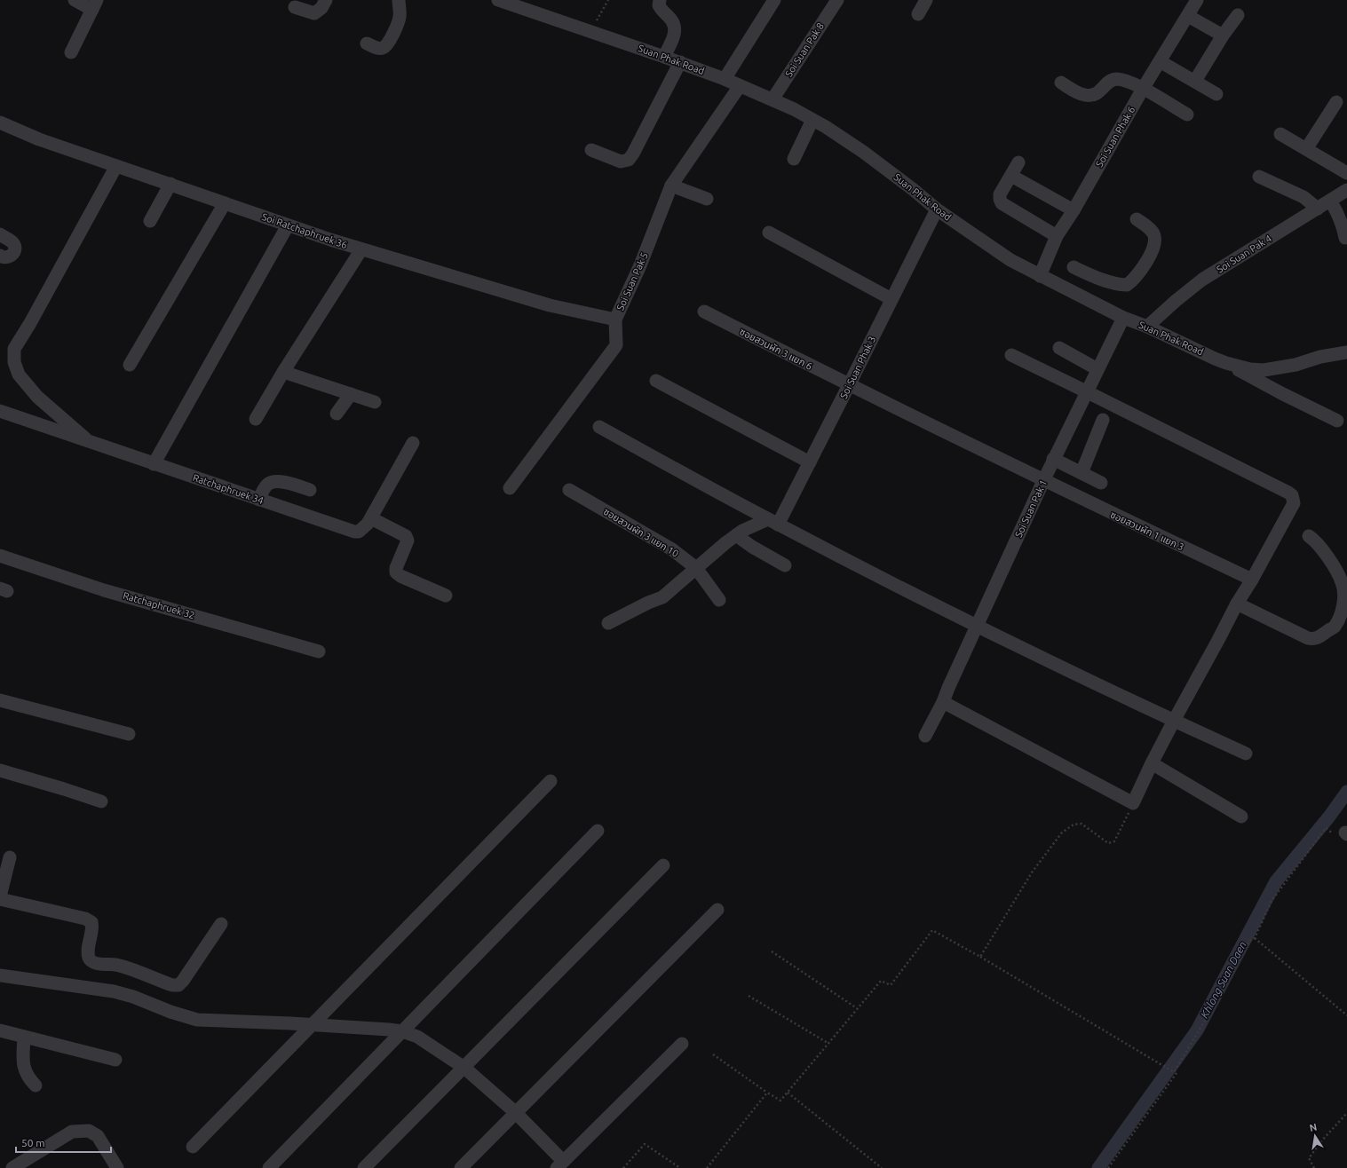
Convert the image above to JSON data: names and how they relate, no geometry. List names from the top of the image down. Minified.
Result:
{"streets":{"street":["Soi Suan Pak 8","Suan Phak Road","Soi Suan Phak 6","Soi Ratchaphruek 36","Soi Suan Pak 4","Soi Suan Pak 5","ซอยสวนผัก 3 แยก 6","Soi Suan Phak 3","Ratchaphruek 34","Soi Suan Pak 1","ซอยสวนผัก 1 แยก 3","ซอยสวนผัก 3 แยก 10","Ratchaphruek 32"]},"crossings":[["Soi Suan Pak 8","Suan Phak Road"],["Suan Phak Road","Soi Suan Phak 6"],["Suan Phak Road","Soi Suan Pak 4"],["Suan Phak Road","Soi Suan Pak 5"],["Suan Phak Road","Soi Suan Phak 3"],["Suan Phak Road","Soi Suan Pak 1"],["Soi Ratchaphruek 36","Soi Suan Pak 5"],["ซอยสวนผัก 3 แยก 6","Soi Suan Phak 3"],["ซอยสวนผัก 3 แยก 6","Soi Suan Pak 1"],["ซอยสวนผัก 3 แยก 6","ซอยสวนผัก 1 แยก 3"],["Soi Suan Pak 1","ซอยสวนผัก 1 แยก 3"]],"water":["Khlong Suan Daen"],"scale_bar":"50 m","north":"top"}
